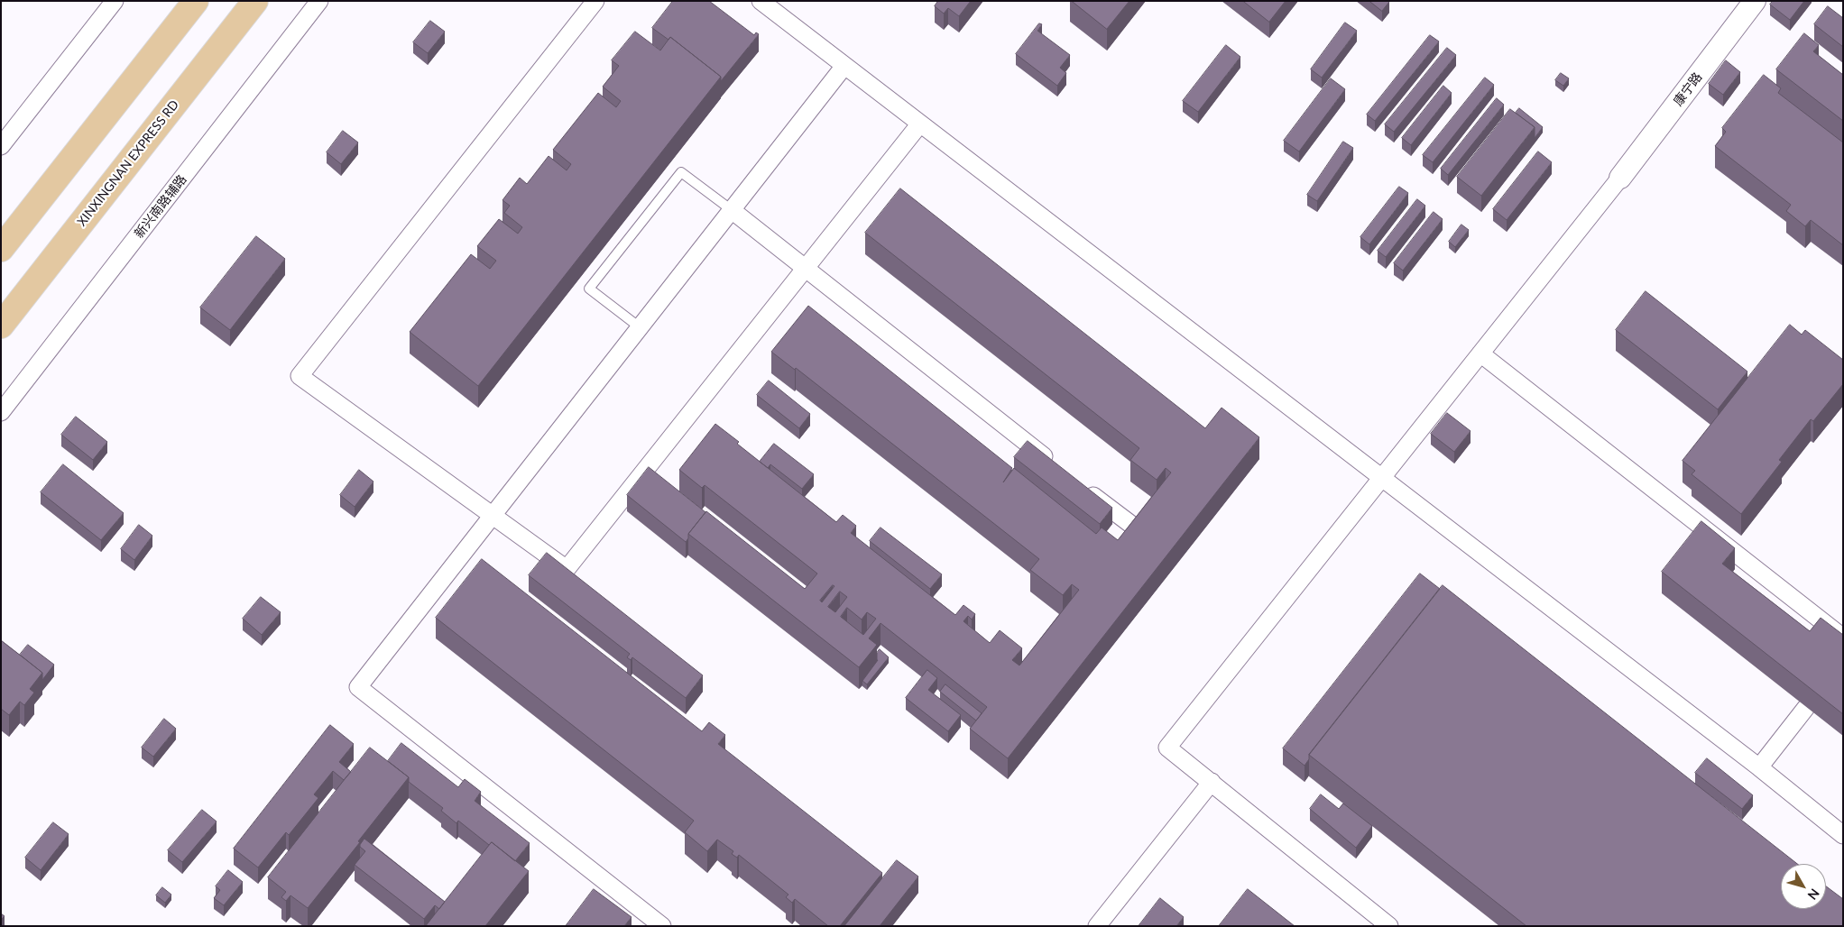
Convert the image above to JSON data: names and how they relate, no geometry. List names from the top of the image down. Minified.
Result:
{"streets":{"main road":["XINXINGNAN EXPRESS RD"],"street":["康宁路","新兴南路辅路"]},"north":"bottom right"}
